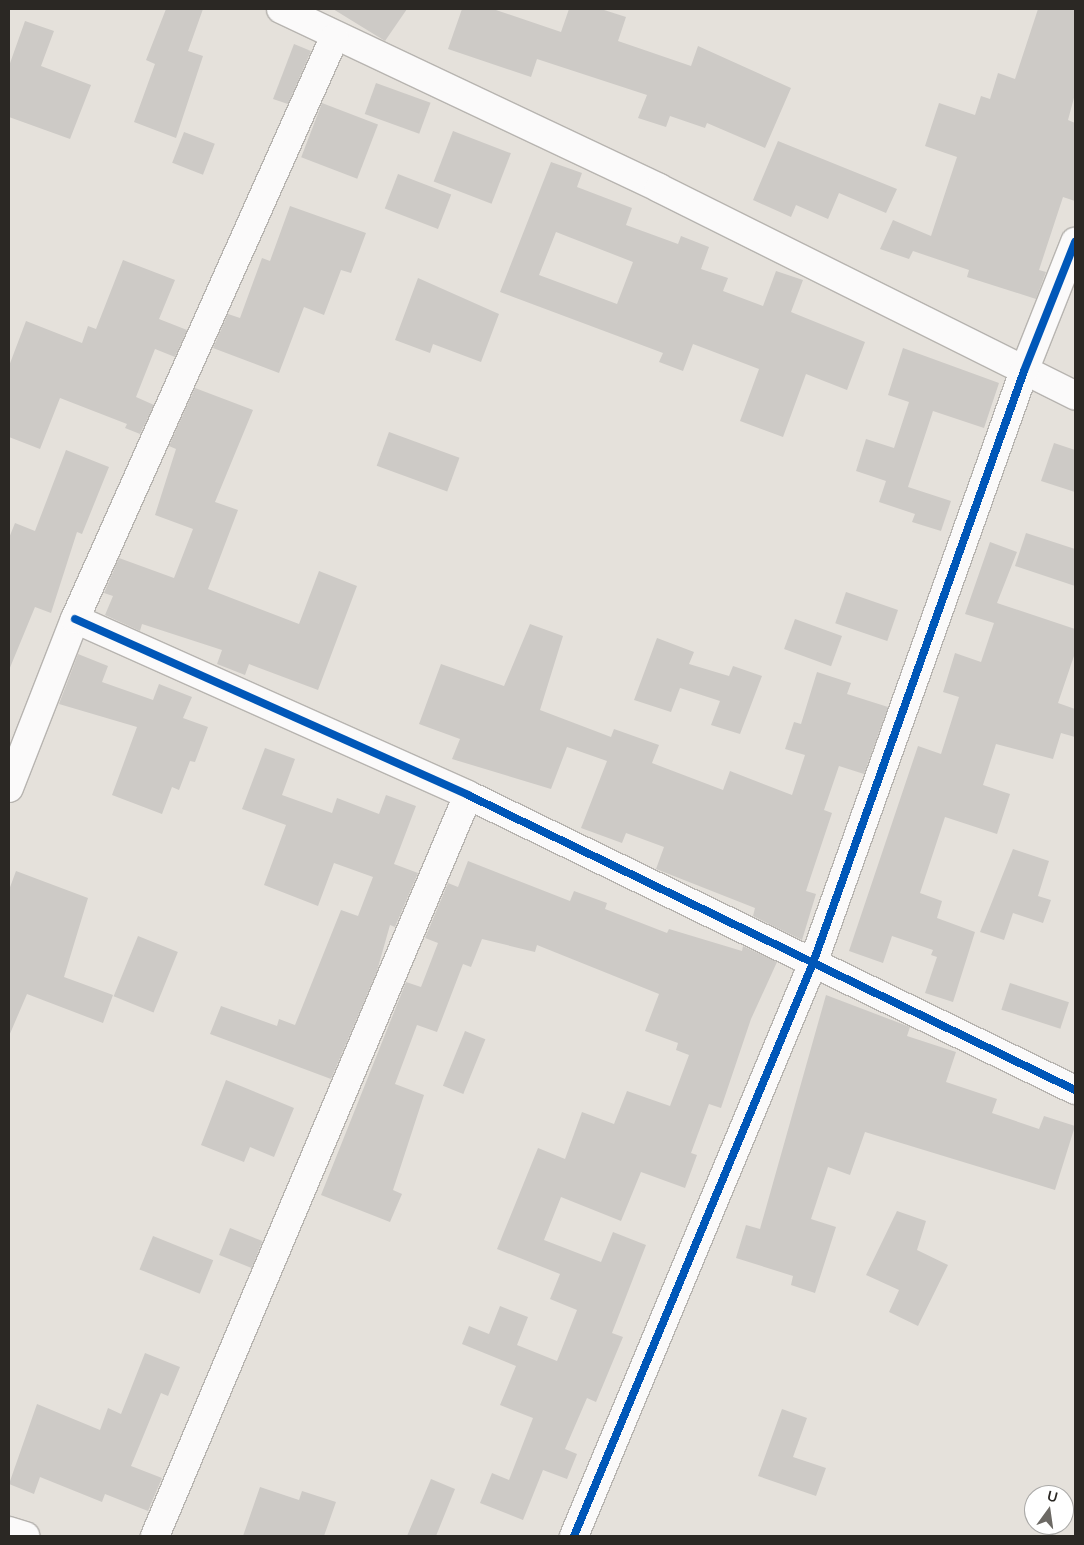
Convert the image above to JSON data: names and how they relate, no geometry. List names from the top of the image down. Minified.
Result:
{"north":"top"}
